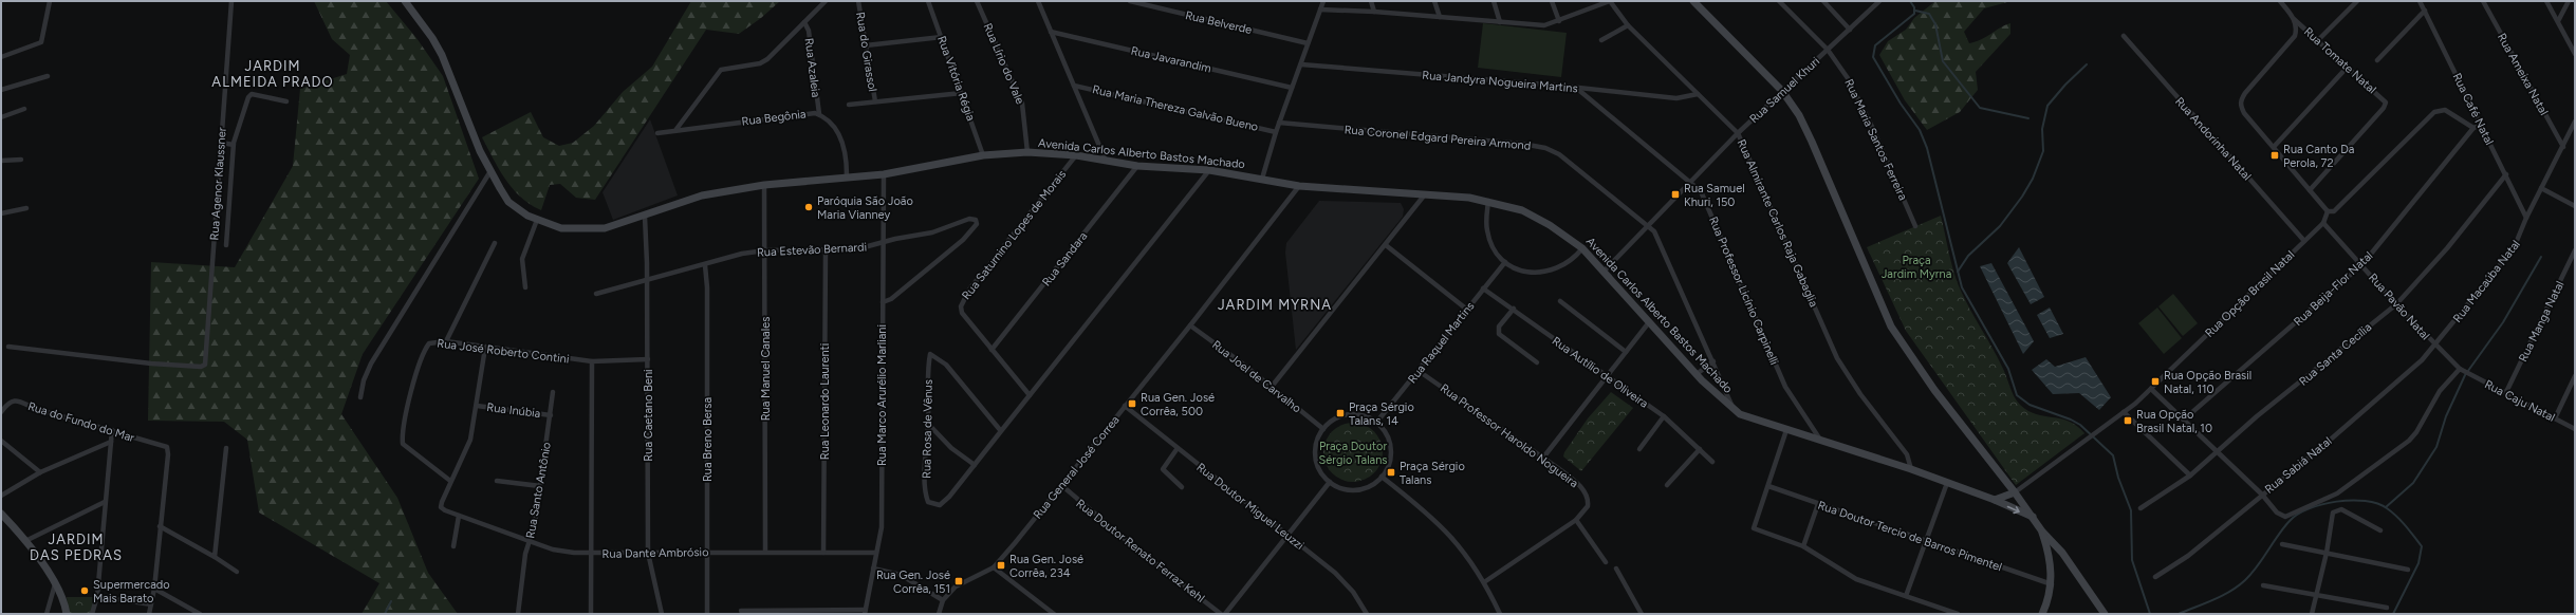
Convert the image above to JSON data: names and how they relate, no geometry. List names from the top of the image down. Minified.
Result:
{"streets":{"street":["Rua Belverde","Rua do Girassol","Rua Javarandim","Rua Tomate Natal","Rua Lírio do Vale","Rua Azaleia","Rua Ameixa Natal","Rua Vitória Régia","Rua Jandyra Nogueira Martins","Rua Samuel Khuri","Rua Maria Thereza Galvão Bueno","Rua Café Natal","Rua Begônia","Rua Coronel Edgard Pereira Armond","Rua Andorinha Natal","Rua Maria Santos Ferreira","Avenida Carlos Alberto Bastos Machado","Rua Agenor Klaussner","Rua Almirante Carlos Raja Gabaglia","Rua Saturnino Lopes de Morais","Rua Estevão Bernardi","Rua Sandara","Rua Macaúba Natal","Rua Beija-Flor Natal","Rua Professor Licínio Carpinelli","Rua Opção Brasil Natal","Rua Pavão Natal","Rua Manga Natal","Rua Raquel Martins","Rua José Roberto Contini","Rua Santa Cecília","Rua Manuel Canales","Rua Autílio de Oliveira","Rua Joel de Carvalho","Rua Marco Arurélio Marliani","Rua Caju Natal","Rua Leonardo Laurenti","Rua Inúbia","Rua Caetano Beni","Rua do Fundo do Mar","Rua Rosa de Vênus","Rua Professor Haroldo Nogueira","Rua Breno Bersa","Rua Sabiá Natal","Rua General José Correa","Rua Santo Antônio","Rua Doutor Miguel Leuzzi","Rua Doutor Tercio de Barros Pimentel","Rua Doutor Renato Ferraz Kehl","Rua Dante Ambrósio"]},"crossings":[["Rua Lírio do Vale","Avenida Carlos Alberto Bastos Machado"],["Rua Azaleia","Rua Begônia"],["Rua Ameixa Natal","Rua Macaúba Natal"],["Rua Vitória Régia","Avenida Carlos Alberto Bastos Machado"],["Rua Jandyra Nogueira Martins","Rua Almirante Carlos Raja Gabaglia"],["Rua Jandyra Nogueira Martins","Rua Professor Licínio Carpinelli"],["Rua Samuel Khuri","Rua Coronel Edgard Pereira Armond"],["Rua Samuel Khuri","Rua Maria Santos Ferreira"],["Rua Samuel Khuri","Avenida Carlos Alberto Bastos Machado"],["Rua Samuel Khuri","Rua Almirante Carlos Raja Gabaglia"],["Rua Samuel Khuri","Rua Professor Licínio Carpinelli"],["Rua Café Natal","Rua Macaúba Natal"],["Rua Café Natal","Rua Santa Cecília"],["Rua Begônia","Avenida Carlos Alberto Bastos Machado"],["Rua Coronel Edgard Pereira Armond","Avenida Carlos Alberto Bastos Machado"],["Rua Andorinha Natal","Rua Opção Brasil Natal"],["Avenida Carlos Alberto Bastos Machado","Rua Almirante Carlos Raja Gabaglia"],["Avenida Carlos Alberto Bastos Machado","Rua Saturnino Lopes de Morais"],["Avenida Carlos Alberto Bastos Machado","Rua Sandara"],["Avenida Carlos Alberto Bastos Machado","Rua Professor Licínio Carpinelli"],["Avenida Carlos Alberto Bastos Machado","Rua Manuel Canales"],["Avenida Carlos Alberto Bastos Machado","Rua Marco Arurélio Marliani"],["Avenida Carlos Alberto Bastos Machado","Rua Caetano Beni"],["Avenida Carlos Alberto Bastos Machado","Rua Rosa de Vênus"],["Avenida Carlos Alberto Bastos Machado","Rua General José Correa"],["Rua Saturnino Lopes de Morais","Rua Sandara"],["Rua Saturnino Lopes de Morais","Rua Rosa de Vênus"],["Rua Estevão Bernardi","Rua Manuel Canales"],["Rua Estevão Bernardi","Rua Marco Arurélio Marliani"],["Rua Estevão Bernardi","Rua Leonardo Laurenti"],["Rua Estevão Bernardi","Rua Caetano Beni"],["Rua Estevão Bernardi","Rua Breno Bersa"],["Rua Macaúba Natal","Rua Pavão Natal"],["Rua Macaúba Natal","Rua Sabiá Natal"],["Rua Beija-Flor Natal","Rua Pavão Natal"],["Rua Opção Brasil Natal","Rua Pavão Natal"],["Rua Pavão Natal","Rua Santa Cecília"],["Rua Pavão Natal","Rua Caju Natal"],["Rua Pavão Natal","Rua Sabiá Natal"],["Rua Manga Natal","Rua Caju Natal"],["Rua Raquel Martins","Rua Autílio de Oliveira"],["Rua Raquel Martins","Rua Joel de Carvalho"],["Rua Raquel Martins","Rua Professor Haroldo Nogueira"],["Rua José Roberto Contini","Rua Dante Ambrósio"],["Rua Manuel Canales","Rua Dante Ambrósio"],["Rua Joel de Carvalho","Rua General José Correa"],["Rua Marco Arurélio Marliani","Rua Dante Ambrósio"],["Rua Leonardo Laurenti","Rua Dante Ambrósio"],["Rua Inúbia","Rua Santo Antônio"],["Rua Caetano Beni","Rua Dante Ambrósio"],["Rua Breno Bersa","Rua Dante Ambrósio"],["Rua General José Correa","Rua Doutor Miguel Leuzzi"],["Rua General José Correa","Rua Doutor Renato Ferraz Kehl"],["Rua Santo Antônio","Rua Dante Ambrósio"]],"districts":["JARDIM ALMEIDA PRADO","JARDIM MYRNA","JARDIM DAS PEDRAS"],"parks":["Praça Jardim Myrna","Praça Doutor Sérgio Talans"],"places":{"transit":["Rua Canto Da Perola, 72","Rua Samuel Khuri, 150","Rua Opção Brasil Natal, 110","Rua Gen. José Corrêa, 500","Praça Sérgio Talans, 14","Rua Opção Brasil Natal, 10","Praça Sérgio Talans","Rua Gen. José Corrêa, 234","Rua Gen. José Corrêa, 151"],"other":["Paróquia São João Maria Vianney","Supermercado Mais Barato"]}}
